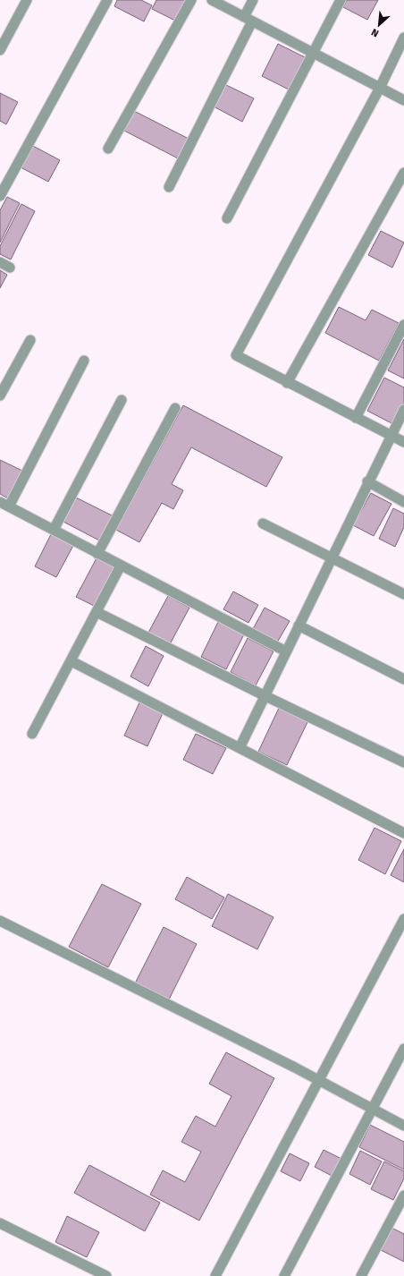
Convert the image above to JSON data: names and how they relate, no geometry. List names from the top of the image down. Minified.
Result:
{"north":"bottom left"}
